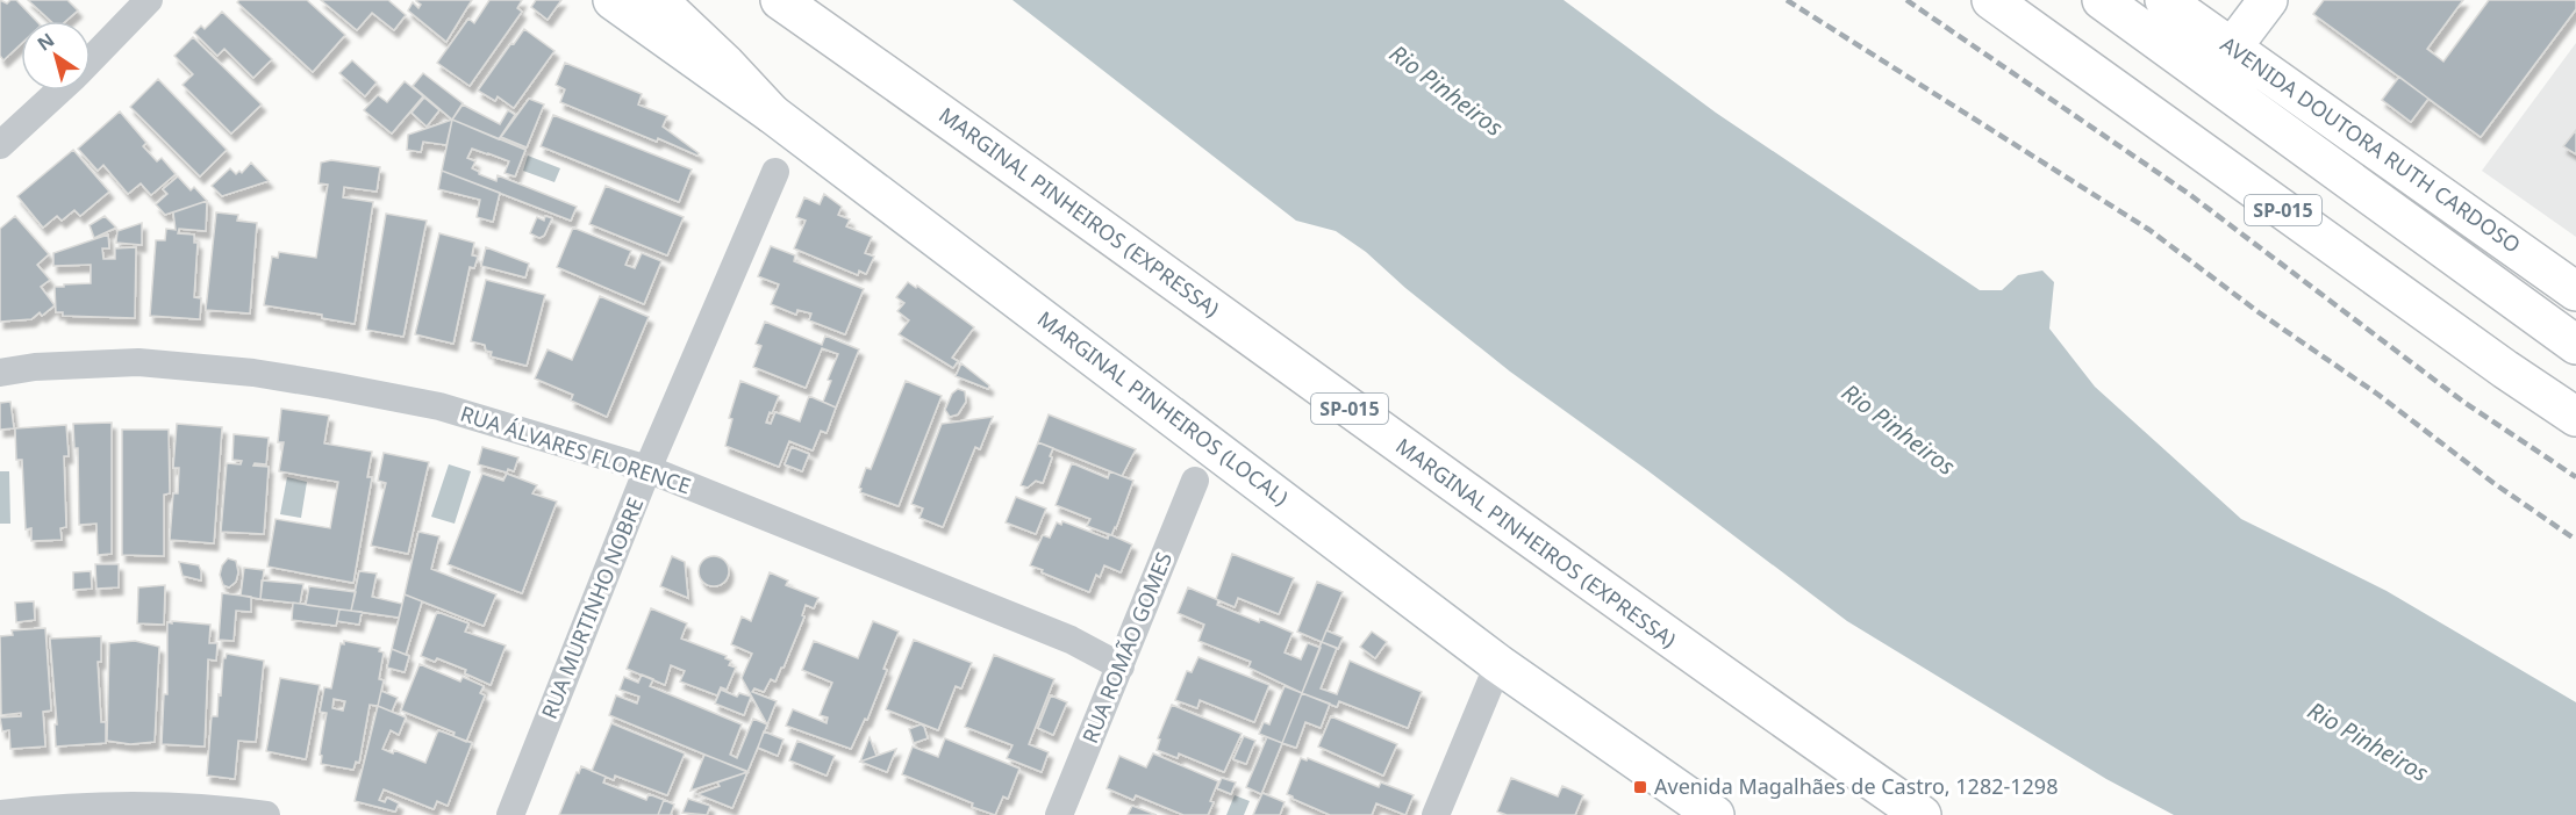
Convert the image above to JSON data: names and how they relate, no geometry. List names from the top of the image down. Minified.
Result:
{"streets":{"main road":["AVENIDA DOUTORA RUTH CARDOSO","SP-015","MARGINAL PINHEIROS (EXPRESSA)","MARGINAL PINHEIROS (LOCAL)"],"street":["RUA ÁLVARES FLORENCE","RUA MURTINHO NOBRE","RUA ROMÃO GOMES"]},"crossings":[["RUA ÁLVARES FLORENCE","RUA MURTINHO NOBRE"],["RUA ÁLVARES FLORENCE","RUA ROMÃO GOMES"]],"water":["Rio Pinheiros"],"places":{"transit":["Avenida Magalhães de Castro, 1282-1298"]},"north":"top left"}
